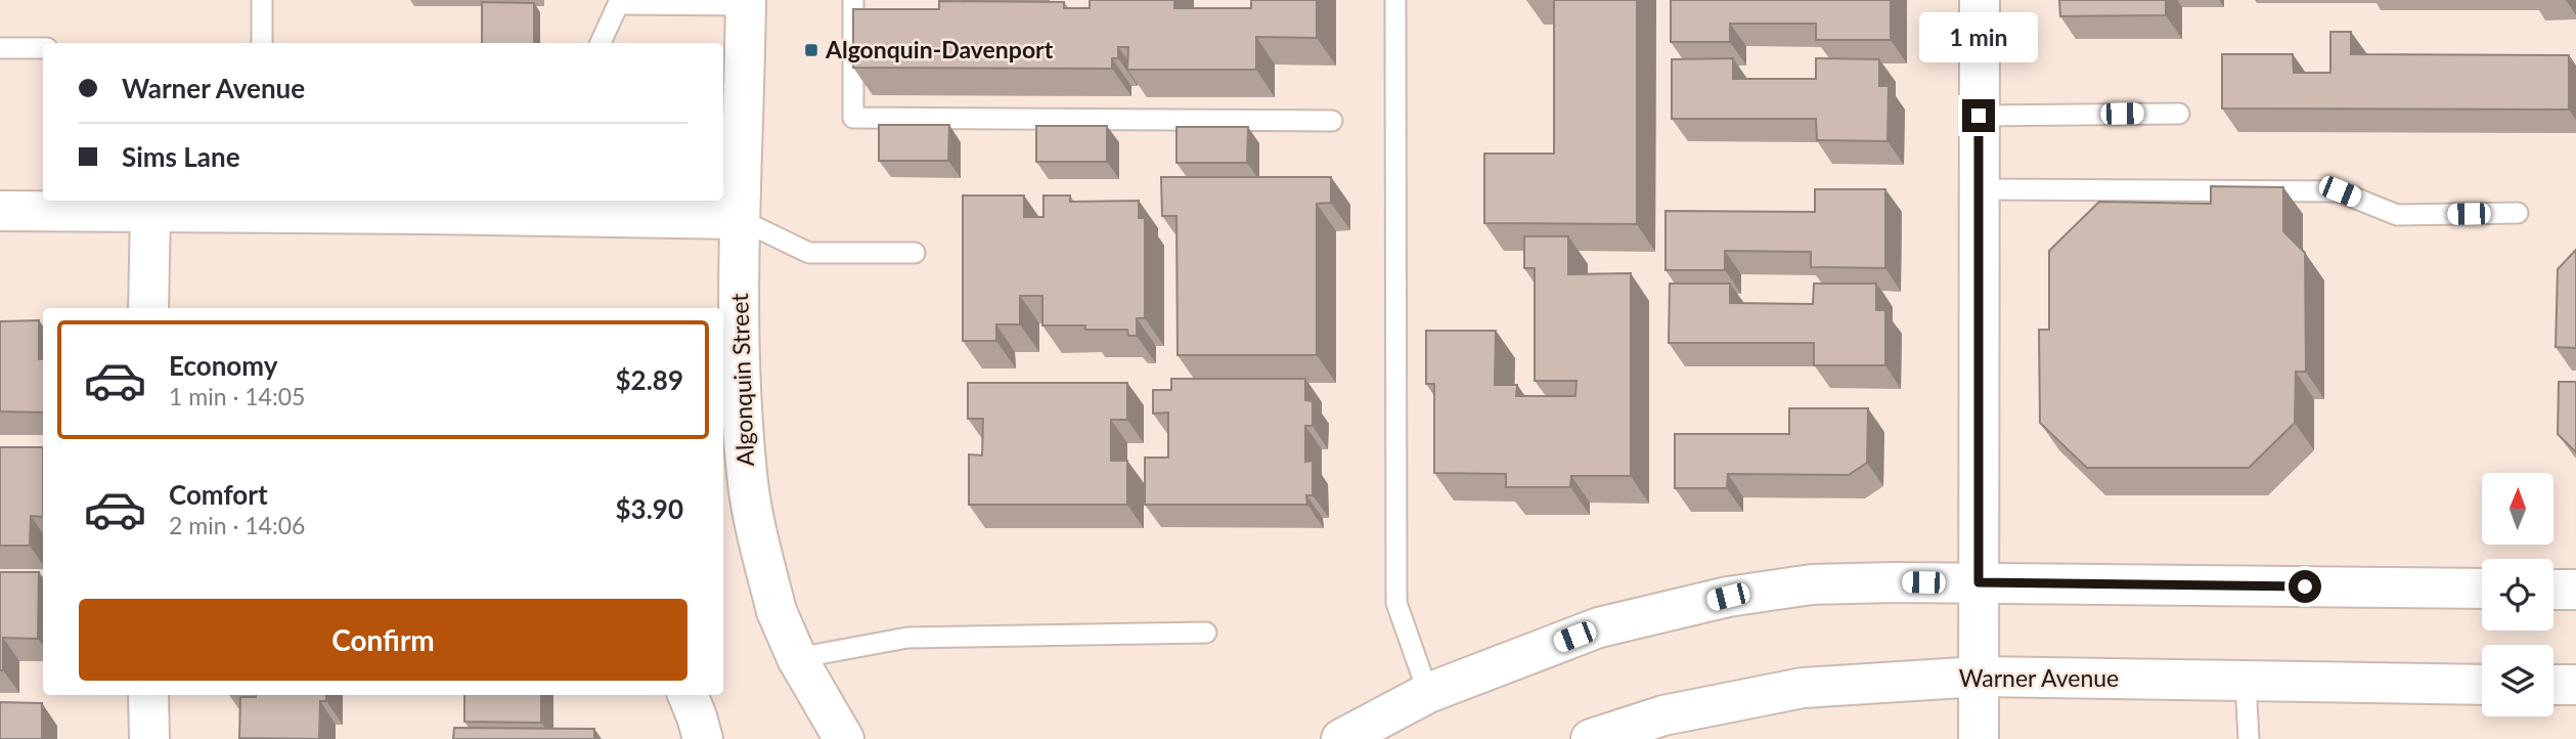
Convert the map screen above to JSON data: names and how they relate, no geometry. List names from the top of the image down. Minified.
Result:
{"streets":{"main road":["Algonquin Street","Warner Avenue"]},"places":{"transit":["Algonquin-Davenport"]},"north":"top","page":{"bubble":"1 min","banner":["Warner Avenue","Sims Lane"],"list":[{"name":"Economy","note":"1 min · 14:05","value":"$2.89"},{"name":"Comfort","note":"2 min · 14:06","value":"$3.90"}],"buttons":"Confirm"}}
